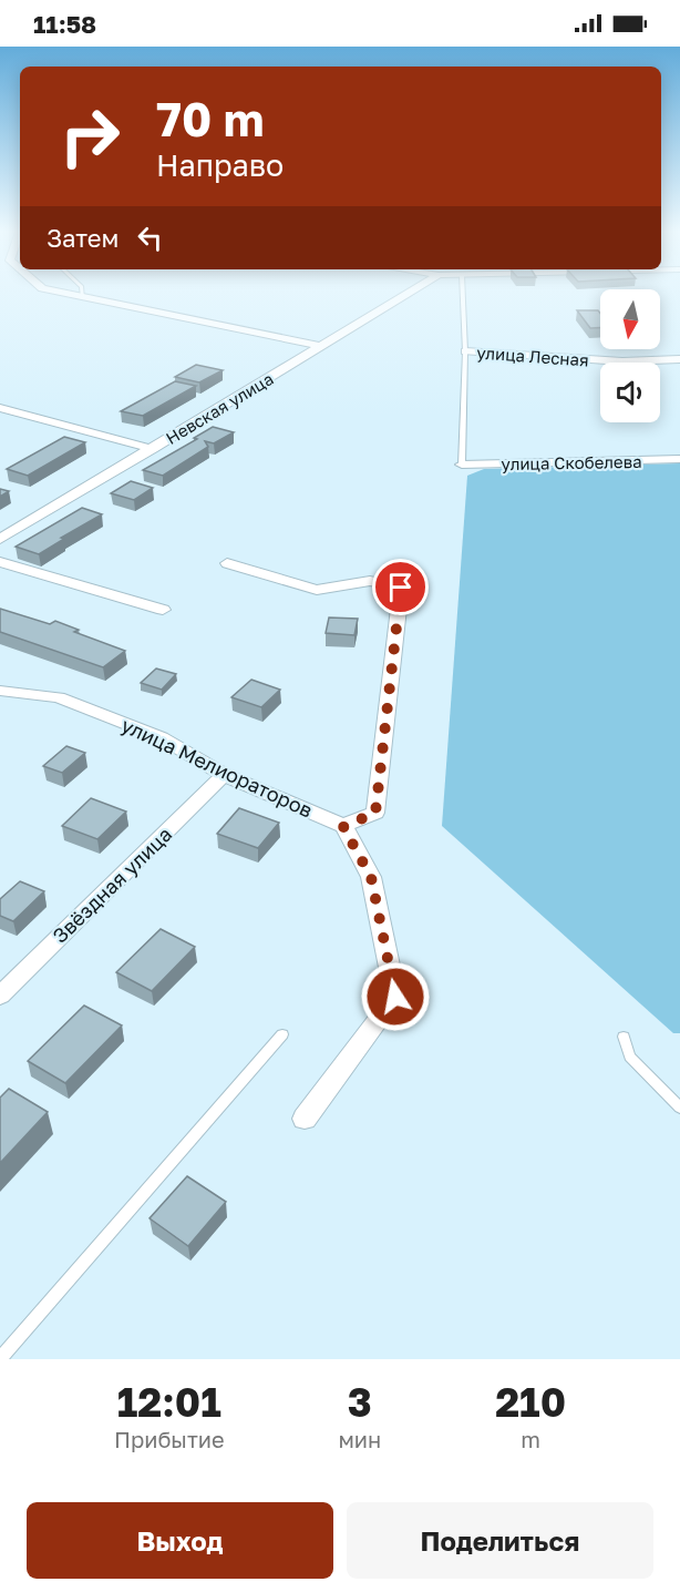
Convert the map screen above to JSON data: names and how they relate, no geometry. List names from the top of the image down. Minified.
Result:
{"streets":{"street":["улица Лесная","Невская улица","улица Скобелева","улица Мелиораторов","Звёздная улица"]},"crossings":[["улица Мелиораторов","Звёздная улица"]],"north":"bottom","page":{"status":"11:58","turn":["70 m","Направо"],"then":"Затем","eta":["12:01","Прибытие","3","мин","210","m"],"buttons":["Выход","Поделиться"]}}
